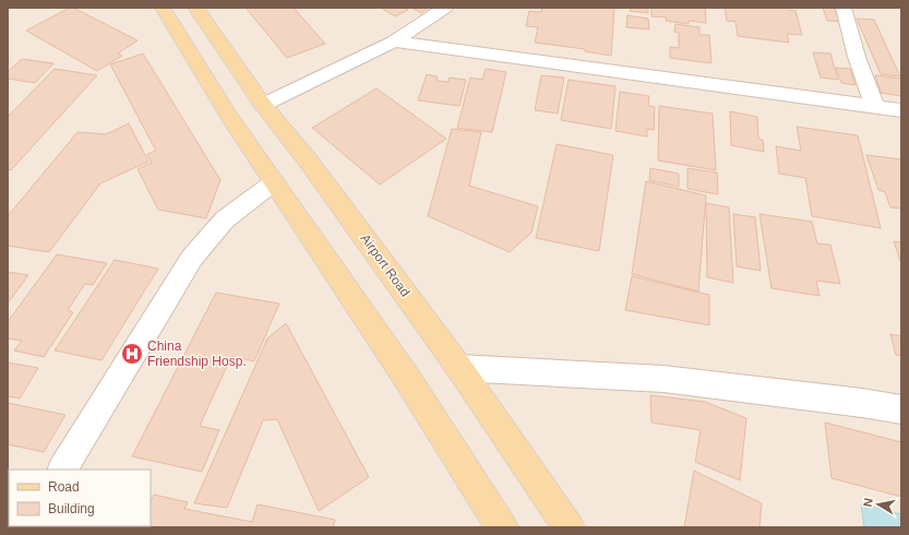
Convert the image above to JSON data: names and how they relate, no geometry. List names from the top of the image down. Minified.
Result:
{"streets":{"main road":["Airport Road"]},"places":{"hospital":["China Friendship Hosp."]},"legend":["Road","Building"],"north":"left"}
